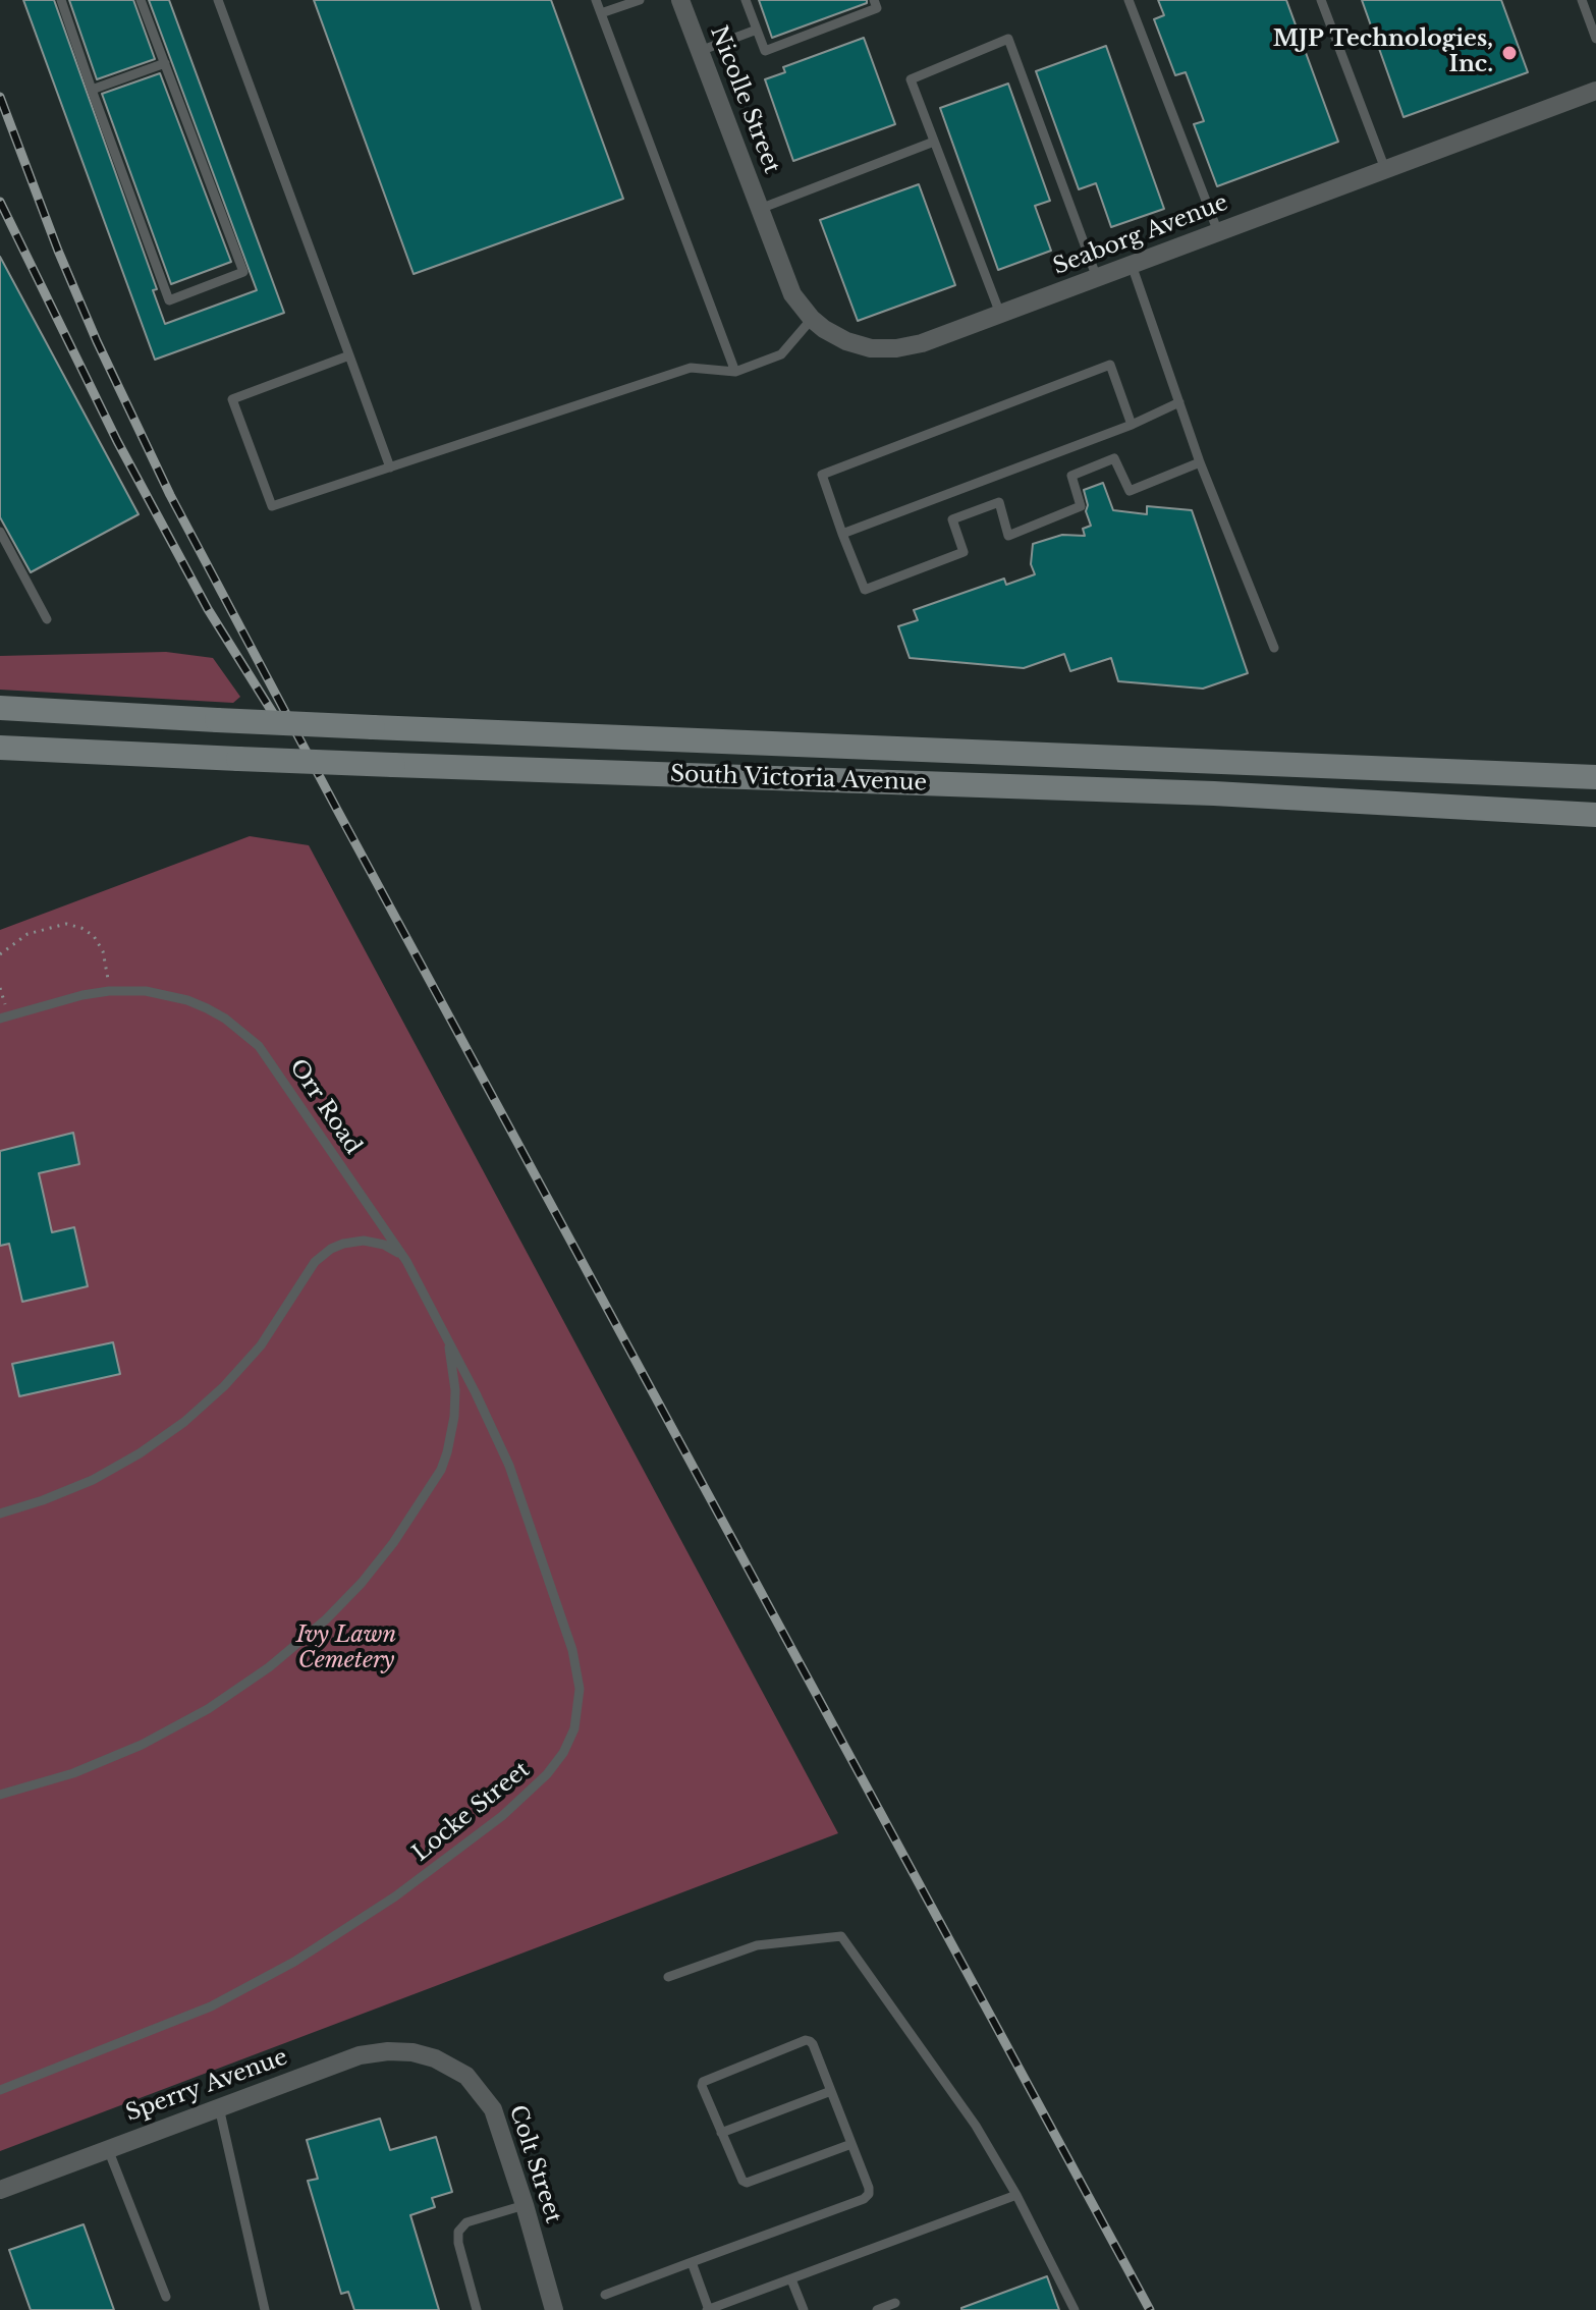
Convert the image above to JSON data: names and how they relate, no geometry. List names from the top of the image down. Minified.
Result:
{"streets":{"main road":["South Victoria Avenue"],"street":["Nicolle Street","Seaborg Avenue","Sperry Avenue","Colt Street"],"lane":["Orr Road","Locke Street"]},"crossings":[["Nicolle Street","Seaborg Avenue"],["Orr Road","Locke Street"],["Sperry Avenue","Colt Street"]],"parks":["Ivy Lawn Cemetery"],"places":["MJP Technologies, Inc."]}
